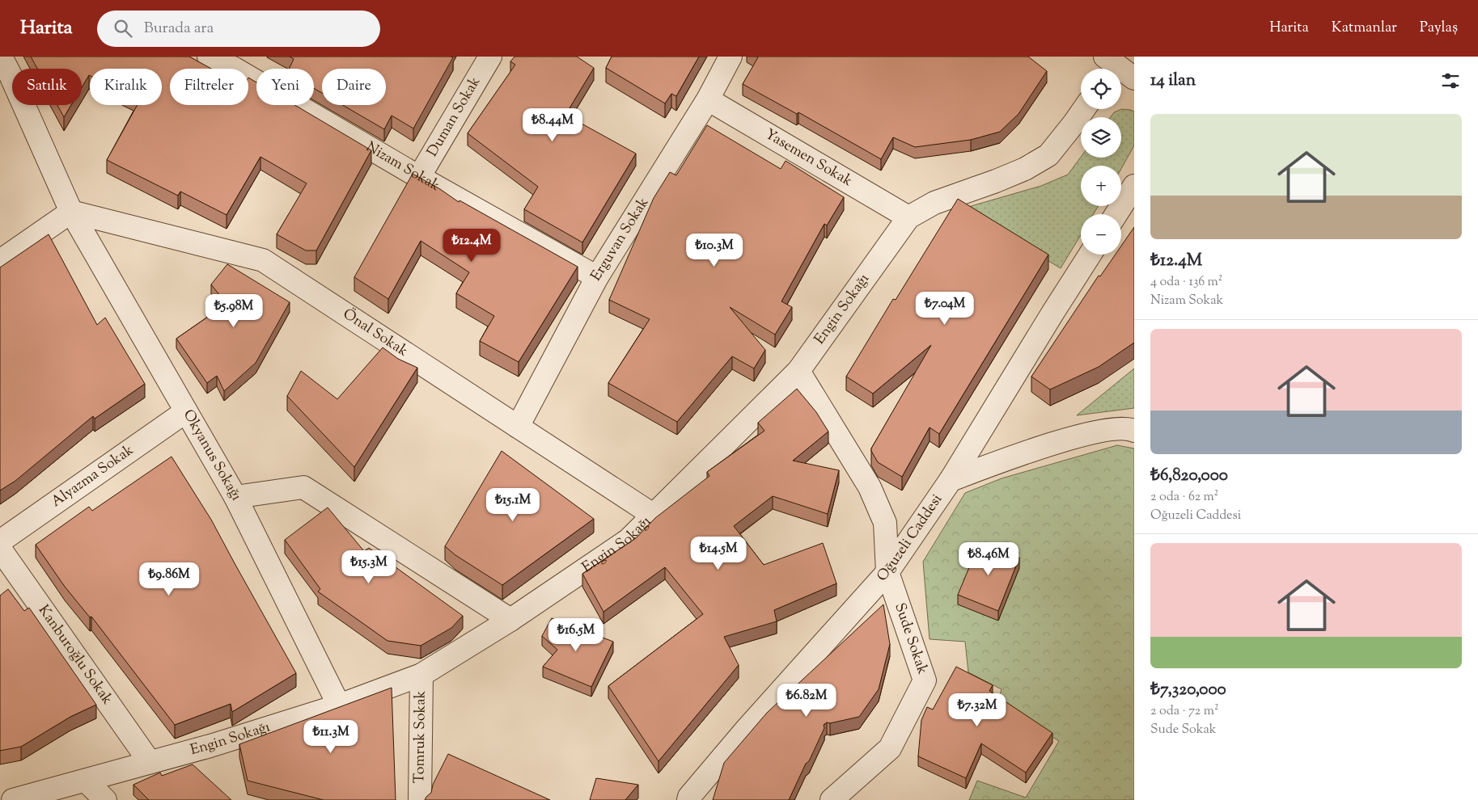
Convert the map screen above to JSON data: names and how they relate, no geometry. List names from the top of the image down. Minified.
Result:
{"streets":{"street":["Duman Sokak","Yasemen Sokak","Nizam Sokak","Erguvan Sokak","Engin Sokağı","Önal Sokak","Okyanus Sokağı","Alyazma Sokak","Oğuzeli Caddesi","Sude Sokak","Kanburoğlu Sokak","Tomruk Sokak"]},"crossings":[["Duman Sokak","Nizam Sokak"],["Yasemen Sokak","Erguvan Sokak"],["Yasemen Sokak","Engin Sokağı"],["Nizam Sokak","Erguvan Sokak"],["Erguvan Sokak","Önal Sokak"],["Engin Sokağı","Önal Sokak"],["Engin Sokağı","Okyanus Sokağı"],["Engin Sokağı","Sude Sokak"],["Engin Sokağı","Kanburoğlu Sokak"],["Engin Sokağı","Tomruk Sokak"],["Önal Sokak","Okyanus Sokağı"],["Okyanus Sokağı","Alyazma Sokak"],["Oğuzeli Caddesi","Sude Sokak"]],"page":{"header":"Harita","search":"Burada ara","nav":["Harita","Katmanlar","Paylaş"],"heading":"14 ilan","map_buttons":["+","−"],"chip":["Satılık","Kiralık","Filtreler","Yeni","Daire"],"list":[{"name":"₺12.4M","note":"4 oda · 136 m² · Nizam Sokak"},{"name":"₺6,820,000","note":"2 oda · 62 m² · Oğuzeli Caddesi"},{"name":"₺7,320,000","note":"2 oda · 72 m² · Sude Sokak"}],"price":["₺8.44M","₺12.4M","₺10.3M","₺7.04M","₺5.98M","₺15.1M","₺14.5M","₺8.46M","₺15.3M","₺9.86M","₺16.5M","₺6.82M","₺7.32M","₺11.3M"]}}
